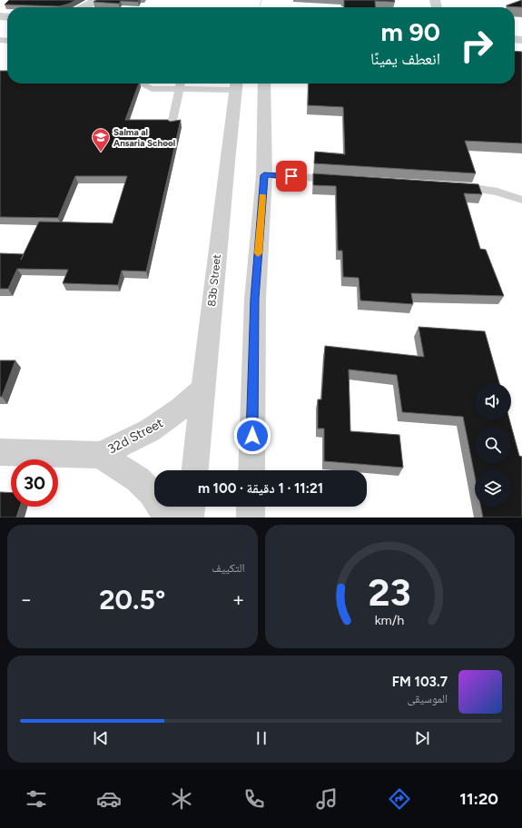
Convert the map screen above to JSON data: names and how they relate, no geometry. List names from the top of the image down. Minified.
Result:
{"streets":{"street":["83b Street","32d Street"]},"crossings":[["83b Street","32d Street"]],"places":{"school or university":["Salma al Ansaria School"]},"page":{"turn":["90 m","انعطف يمينًا"],"limit":"30","trip":"11:21 · 1 دقيقة · 100 m","tile":"التكييف","heat":["−","20.5°","+"],"song":["103.7 FM","الموسيقى"],"tabs":"11:20","gauge":["23","km/h"]}}
